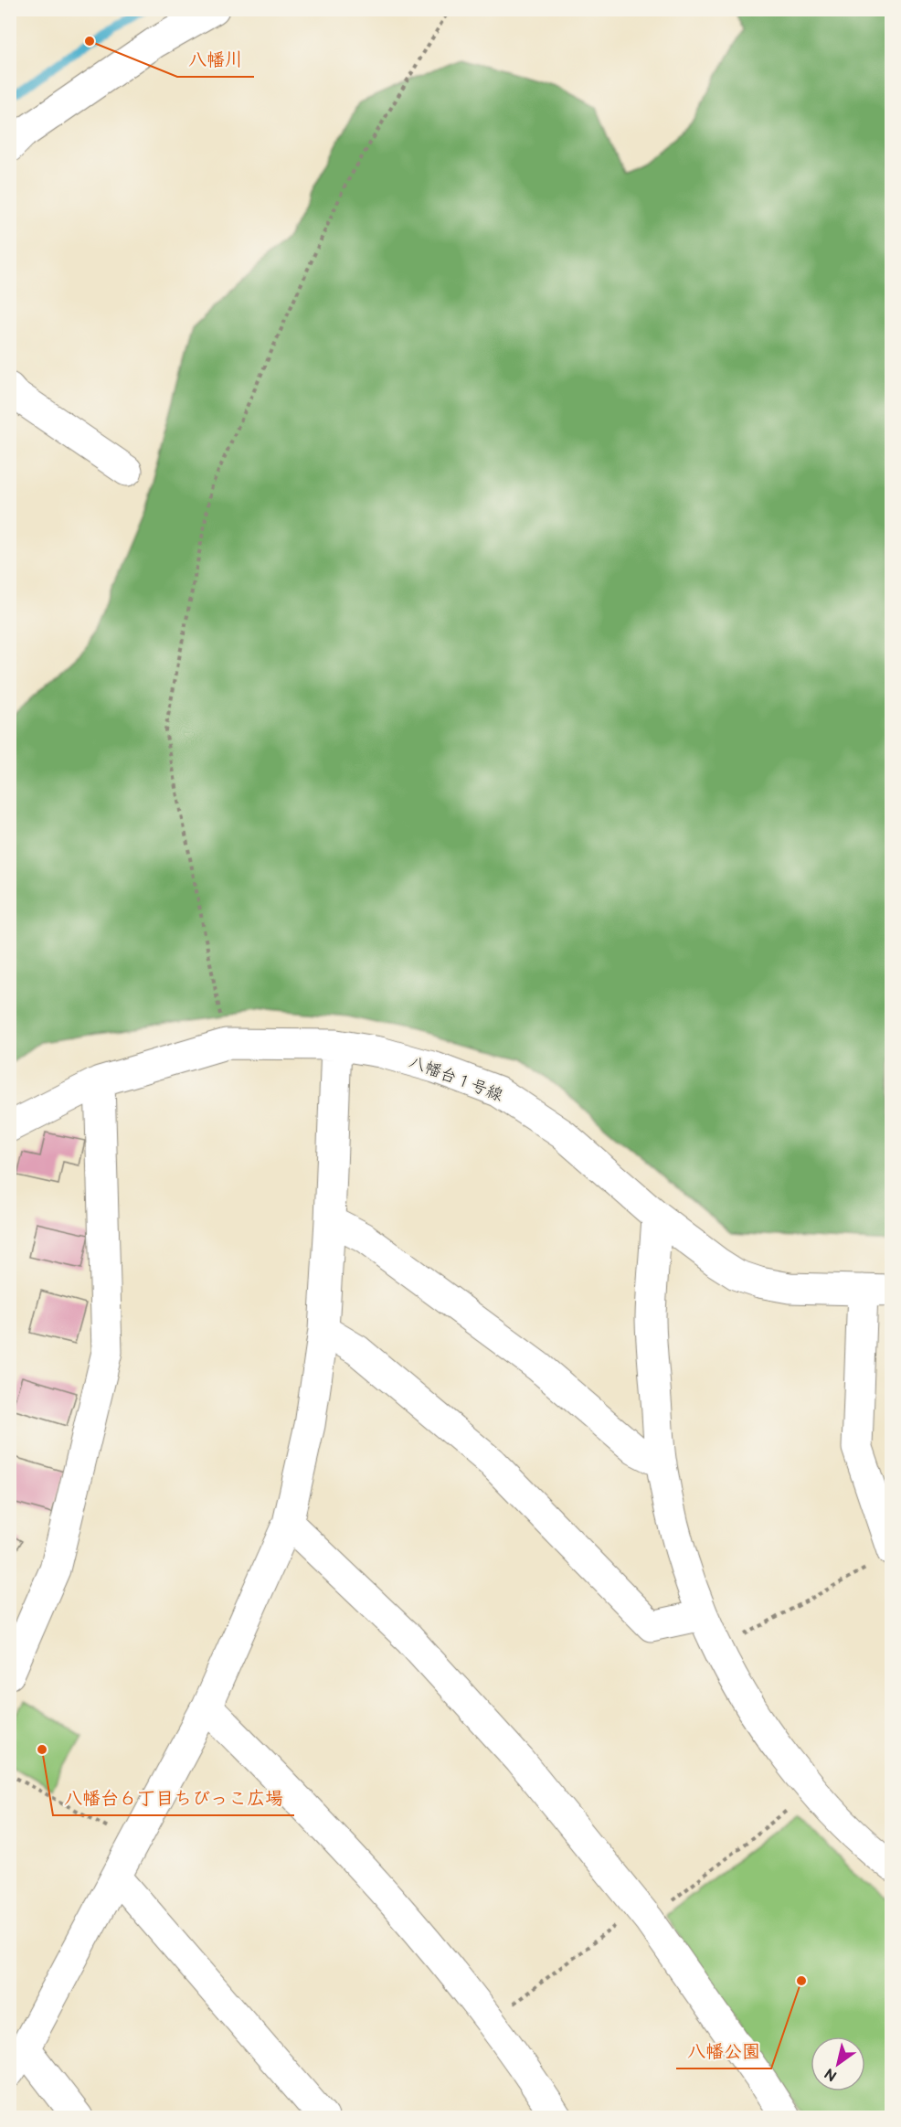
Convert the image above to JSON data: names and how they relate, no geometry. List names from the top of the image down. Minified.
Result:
{"streets":{"street":["八幡台１号線"]},"places":["八幡川","八幡台６丁目ちびっこ広場","八幡公園"],"north":"bottom left"}
